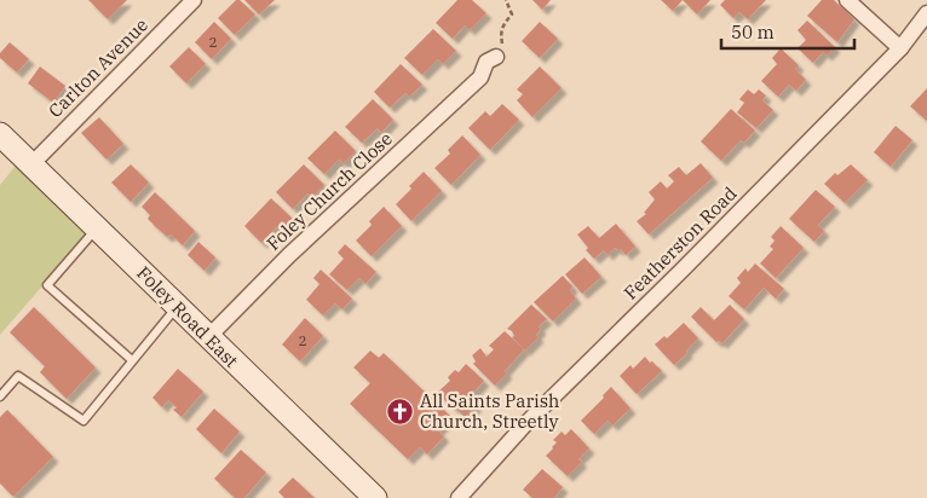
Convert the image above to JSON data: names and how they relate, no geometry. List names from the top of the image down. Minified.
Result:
{"streets":{"main road":["Foley Road East"],"street":["Carlton Avenue","Foley Church Close","Featherston Road"]},"crossings":[["Carlton Avenue","Foley Road East"],["Foley Church Close","Foley Road East"]],"places":{"church":["All Saints Parish Church, Streetly"]},"house_numbers":["2","2"],"scale_bar":"50 m"}
